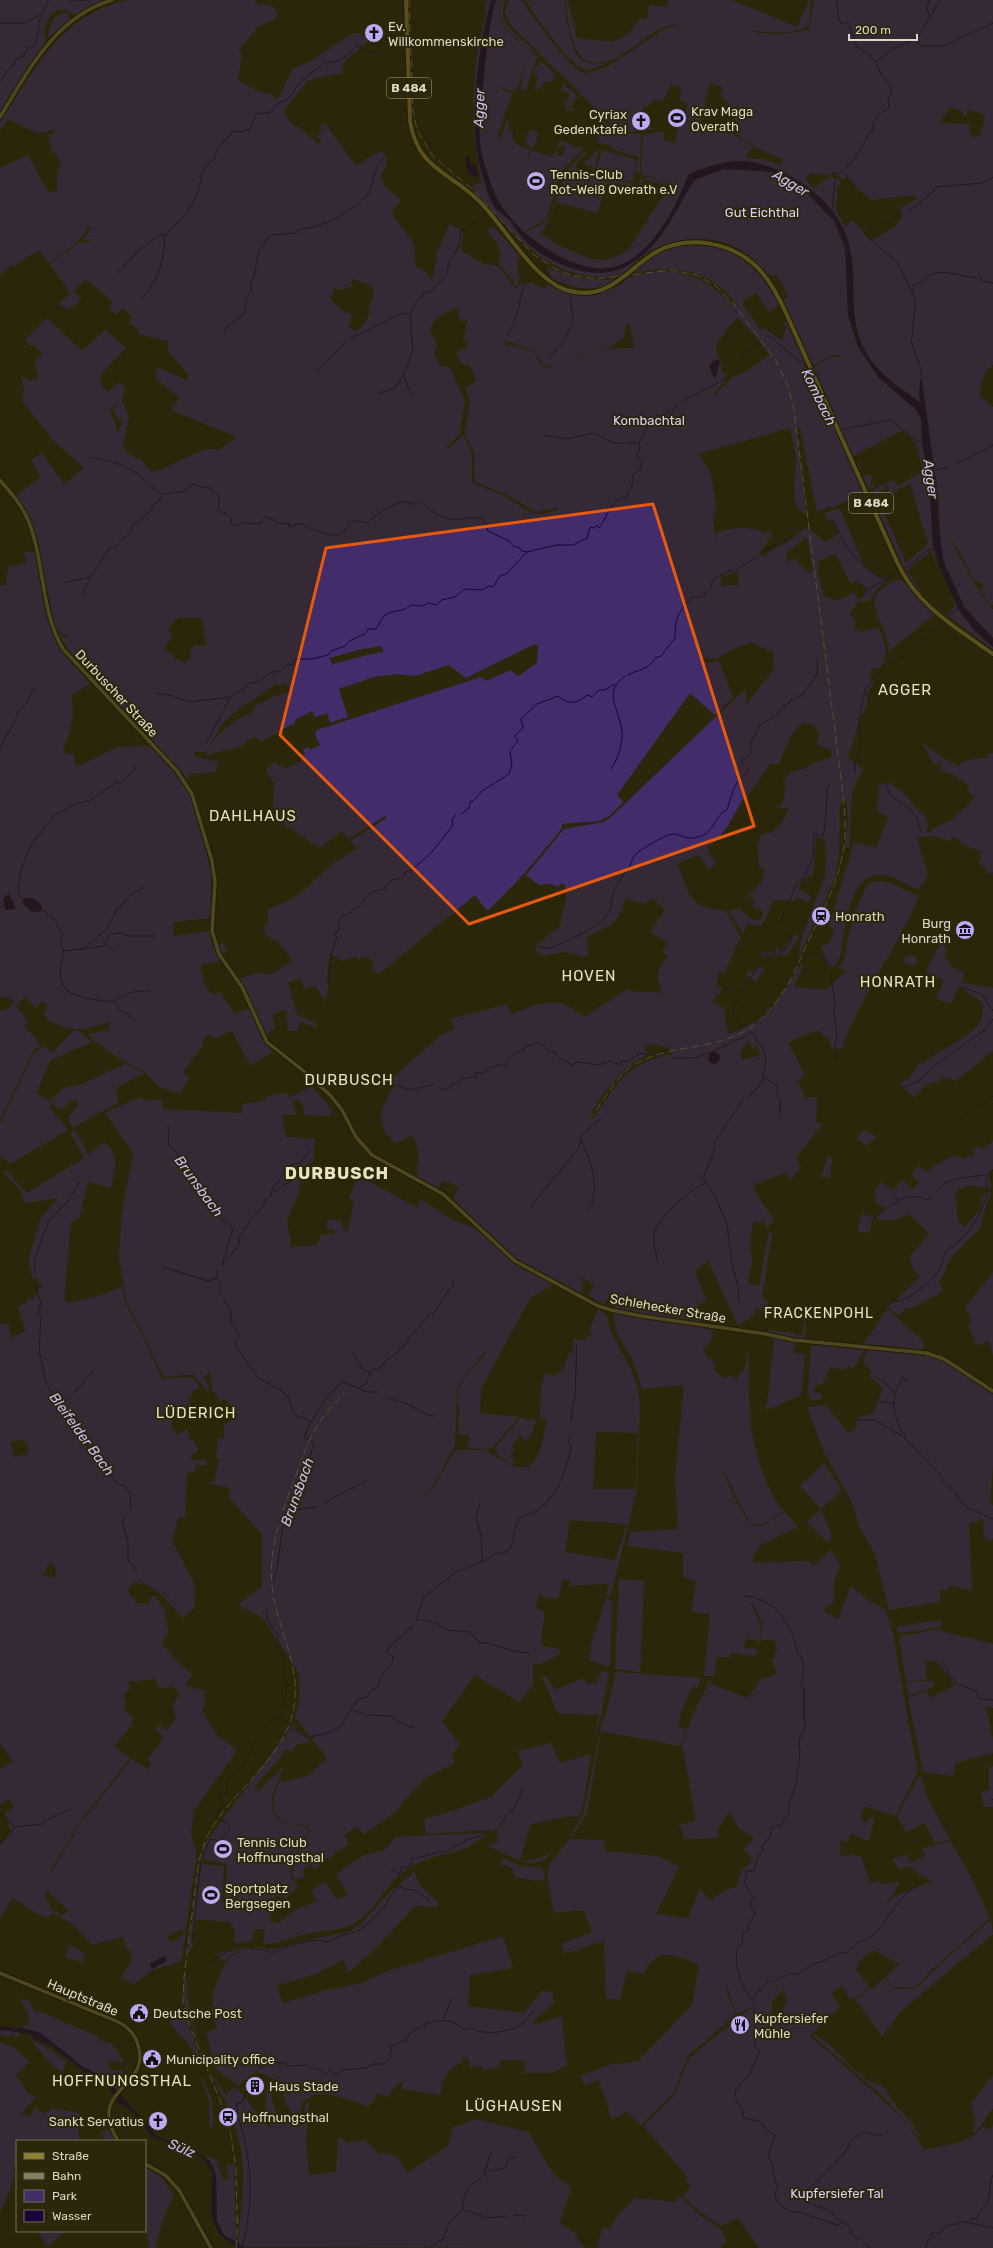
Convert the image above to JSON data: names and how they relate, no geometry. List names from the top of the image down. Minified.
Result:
{"streets":{"main road":["B 484","Durbuscher Straße","Schlehecker Straße","Hauptstraße"]},"crossings":[["Durbuscher Straße","Schlehecker Straße"]],"districts":["AGGER","DAHLHAUS","HOVEN","HONRATH","DURBUSCH","DURBUSCH","FRACKENPOHL","LÜDERICH","HOFFNUNGSTHAL","LÜGHAUSEN"],"water":["Agger","Kombach","Brunsbach","Bleifelder Bach","Sülz"],"parks":["Gut Eichthal","Kombachtal","Kupfersiefer Tal"],"places":{"church":["Ev. Willkommenskirche","Cyriax Gedenktafel","Sankt Servatius"],"sports":["Krav Maga Overath","Tennis-Club Rot-Weiß Overath e.V","Tennis Club Hoffnungsthal","Sportplatz Bergsegen"],"station":["Honrath","Hoffnungsthal"],"museum":["Burg Honrath"],"public building":["Deutsche Post","Municipality office"],"restaurant":["Kupfersiefer Mühle"],"building":["Haus Stade"]},"legend":["Straße","Bahn","Park","Wasser"],"scale_bar":"200 m"}
